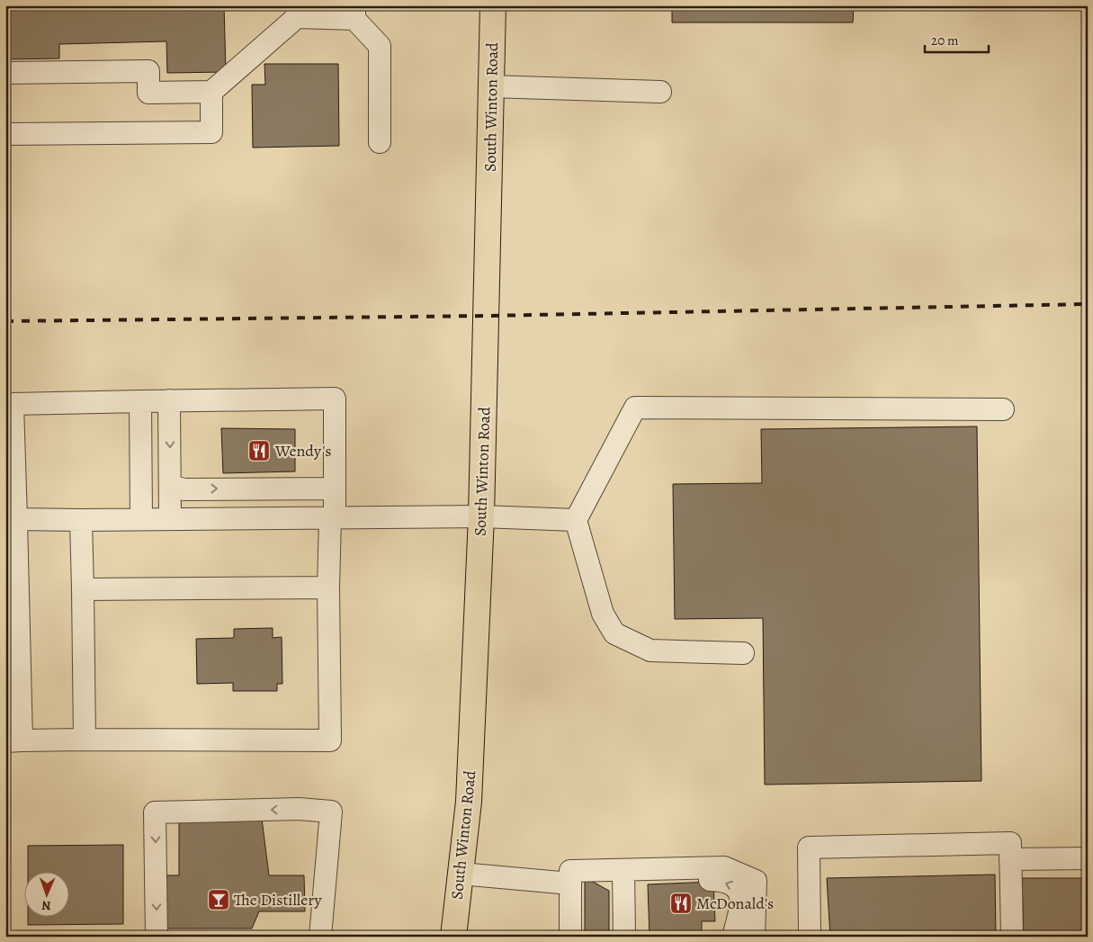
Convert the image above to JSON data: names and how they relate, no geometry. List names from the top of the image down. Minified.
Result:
{"streets":{"main road":["South Winton Road"]},"places":{"restaurant":["Wendy's","McDonald's"],"bar":["The Distillery"]},"scale_bar":"20 m","north":"bottom"}
